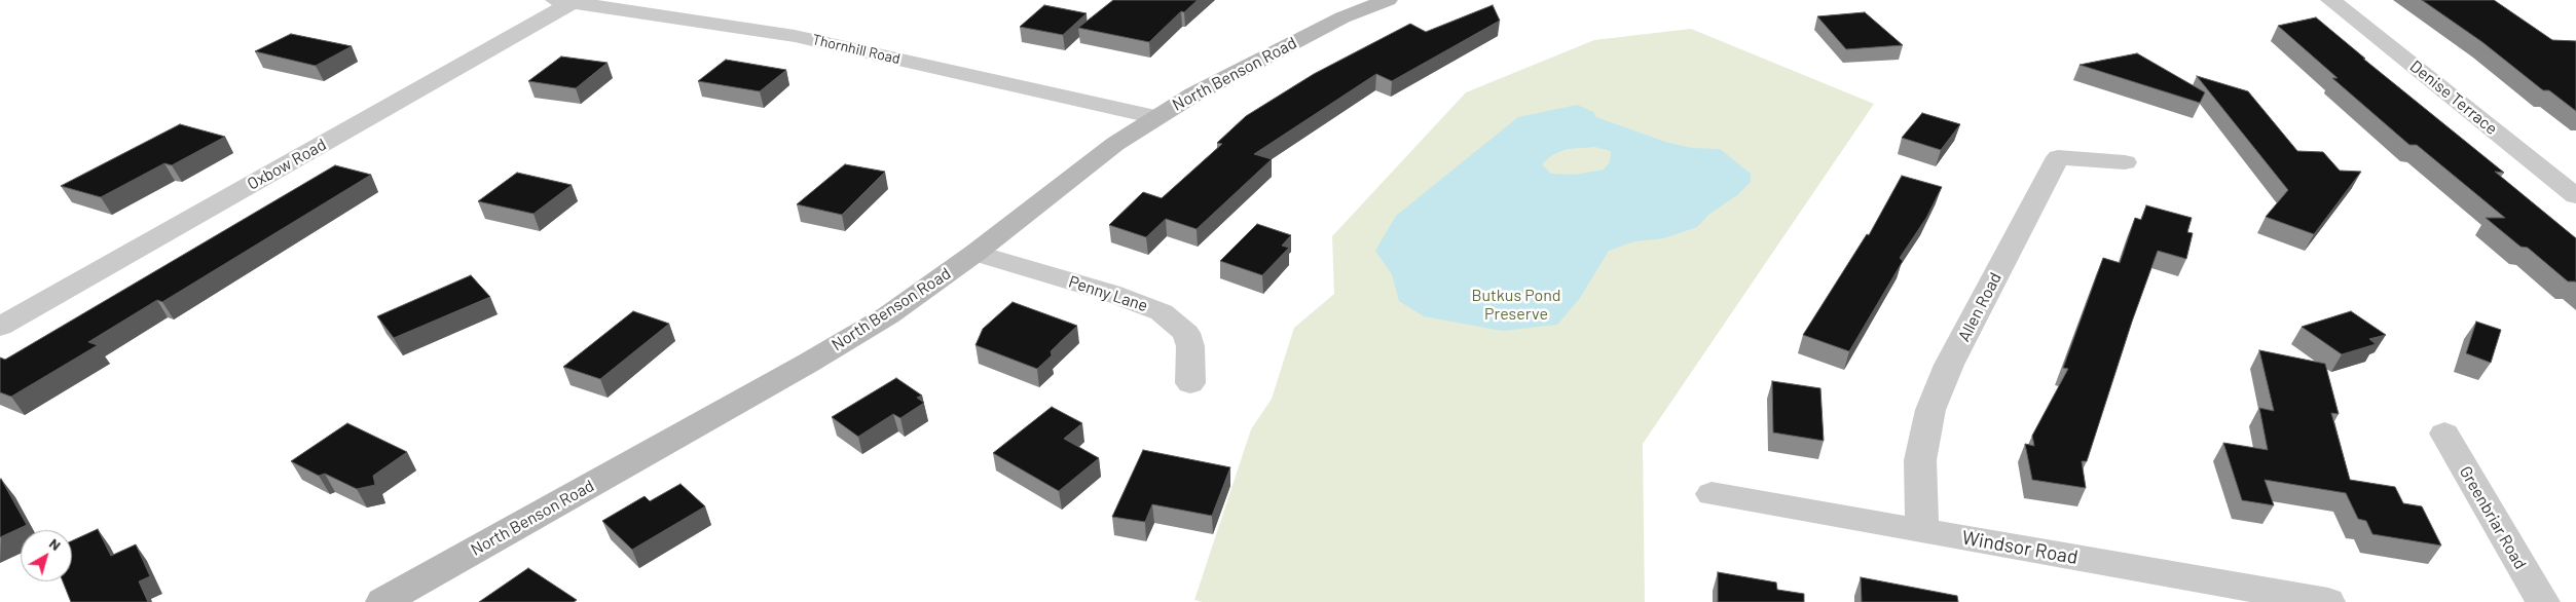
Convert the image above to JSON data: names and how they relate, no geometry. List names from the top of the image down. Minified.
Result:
{"streets":{"main road":["North Benson Road"],"street":["Thornhill Road","Denise Terrace","Oxbow Road","Penny Lane","Allen Road","Greenbriar Road","Windsor Road"]},"crossings":[["Thornhill Road","North Benson Road"],["Thornhill Road","Oxbow Road"],["North Benson Road","Penny Lane"],["Allen Road","Windsor Road"]],"parks":["Butkus Pond Preserve"],"north":"top right"}
